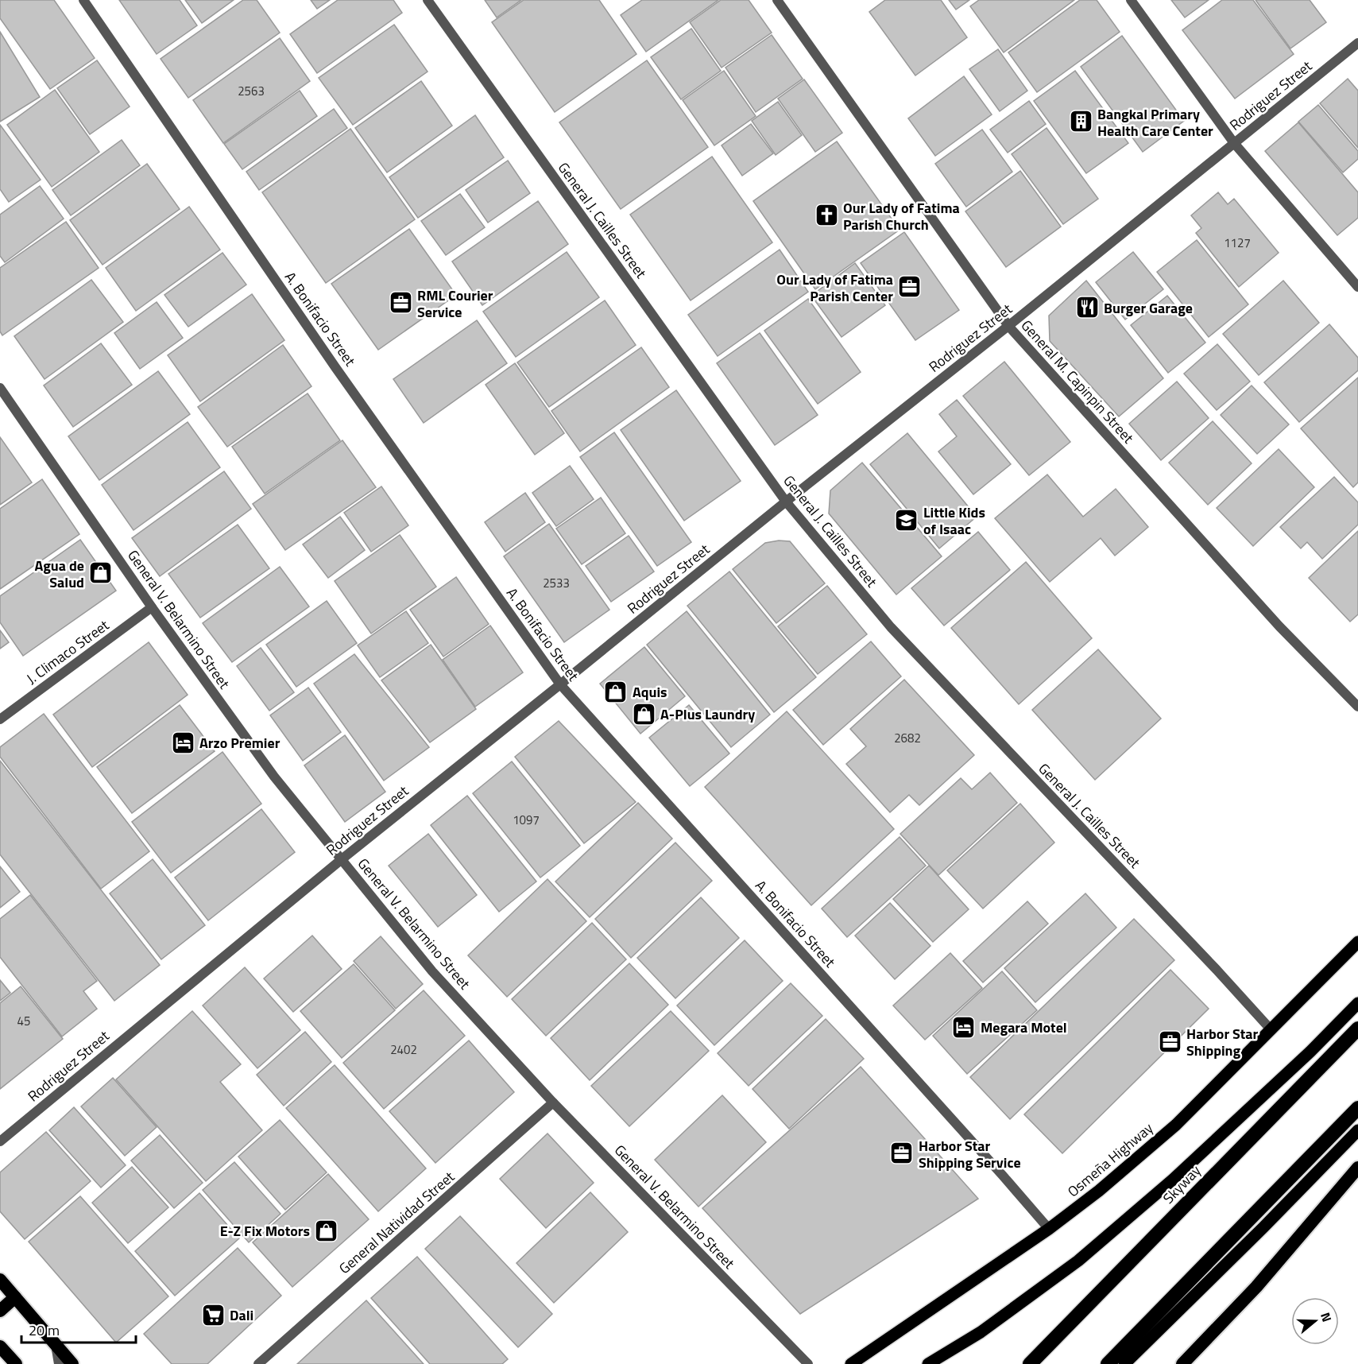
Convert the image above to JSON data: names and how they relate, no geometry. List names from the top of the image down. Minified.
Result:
{"streets":{"highway":["Skyway"],"main road":["Osmeña Highway"],"street":["Rodriguez Street","General J. Cailles Street","A. Bonifacio Street","General M. Capinpin Street","General V. Belarmino Street","J. Climaco Street","General Natividad Street"]},"crossings":[["Rodriguez Street","General J. Cailles Street"],["Rodriguez Street","A. Bonifacio Street"],["Rodriguez Street","General M. Capinpin Street"],["Rodriguez Street","General V. Belarmino Street"],["General J. Cailles Street","Osmeña Highway"],["A. Bonifacio Street","Osmeña Highway"],["General V. Belarmino Street","J. Climaco Street"],["General V. Belarmino Street","General Natividad Street"]],"places":{"building":["Bangkal Primary Health Care Center"],"church":["Our Lady of Fatima Parish Church"],"office":["Our Lady of Fatima Parish Center","RML Courier Service","Harbor Star Shipping","Harbor Star Shipping Service"],"restaurant":["Burger Garage"],"school or university":["Little Kids of Isaac"],"shop":["Agua de Salud","Aquis","A-Plus Laundry","E-Z Fix Motors"],"hotel":["Arzo Premier","Megara Motel"],"supermarket":["Dali"]},"house_numbers":["2563","1127","2533","2682","1097","45","2402"],"scale_bar":"20 m","north":"right"}
